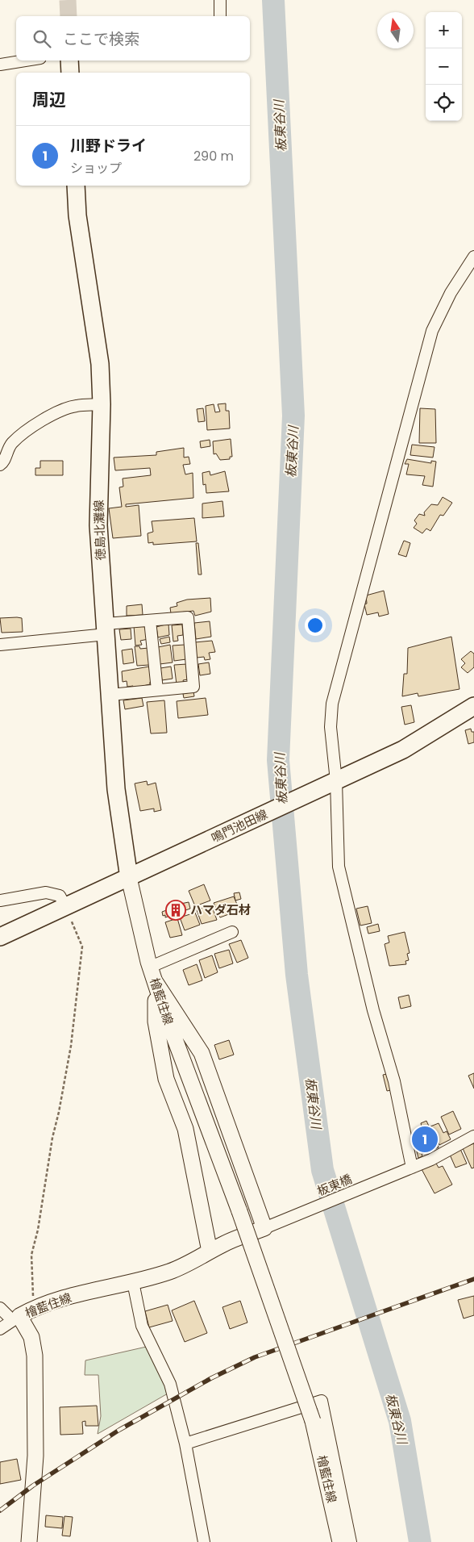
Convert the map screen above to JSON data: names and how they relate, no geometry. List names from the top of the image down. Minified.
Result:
{"streets":{"main road":["徳島北灘線","鳴門池田線","檜藍住線"],"street":["板東橋"]},"crossings":[["徳島北灘線","鳴門池田線"],["徳島北灘線","檜藍住線"],["鳴門池田線","檜藍住線"],["檜藍住線","板東橋"]],"water":["板東谷川"],"places":{"building":["ハマダ石材"]},"north":"top","page":{"map_buttons":["+","−"],"search":"ここで検索","heading":"周辺","list":[{"mark":"1","name":"川野ドライ","note":"ショップ","value":"290 m"}],"pins":"1"}}
